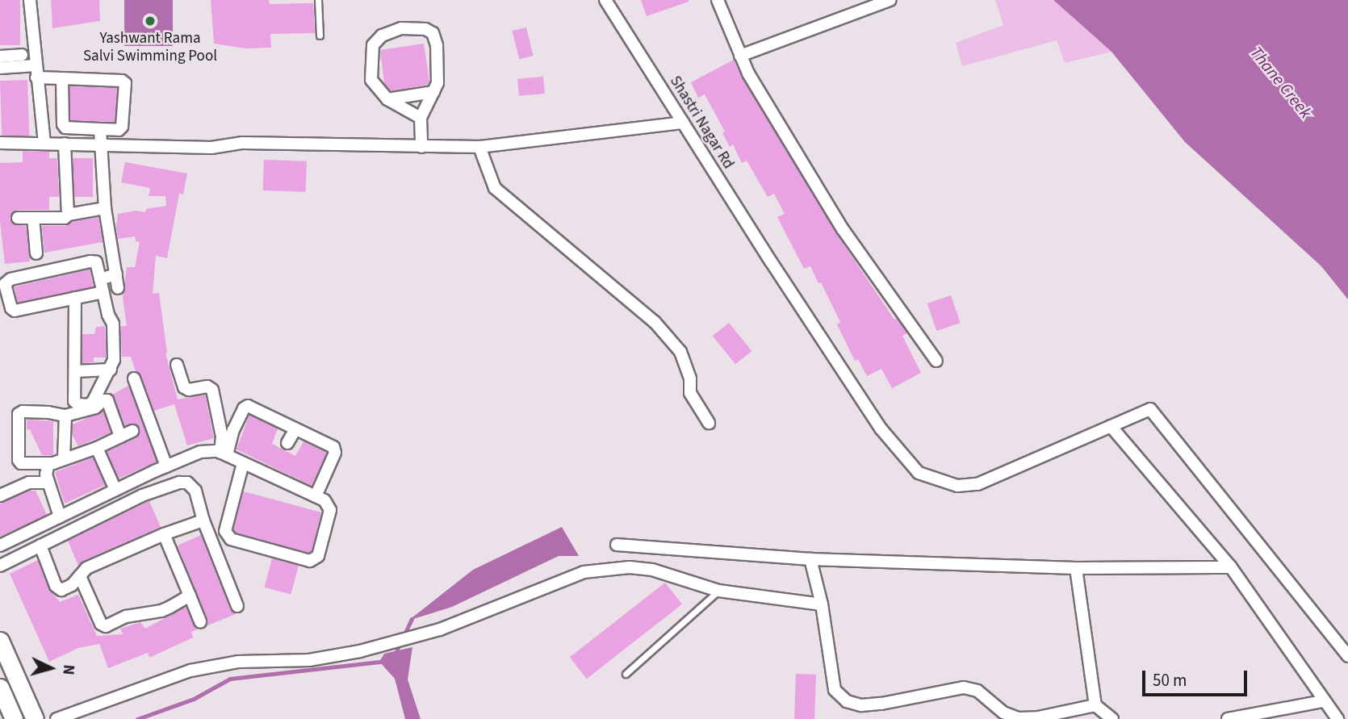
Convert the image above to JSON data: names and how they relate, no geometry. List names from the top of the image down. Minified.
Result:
{"streets":{"street":["Shastri Nagar Rd"]},"water":["Thane Creek"],"places":["Yashwant Rama Salvi Swimming Pool"],"scale_bar":"50 m","north":"right"}
